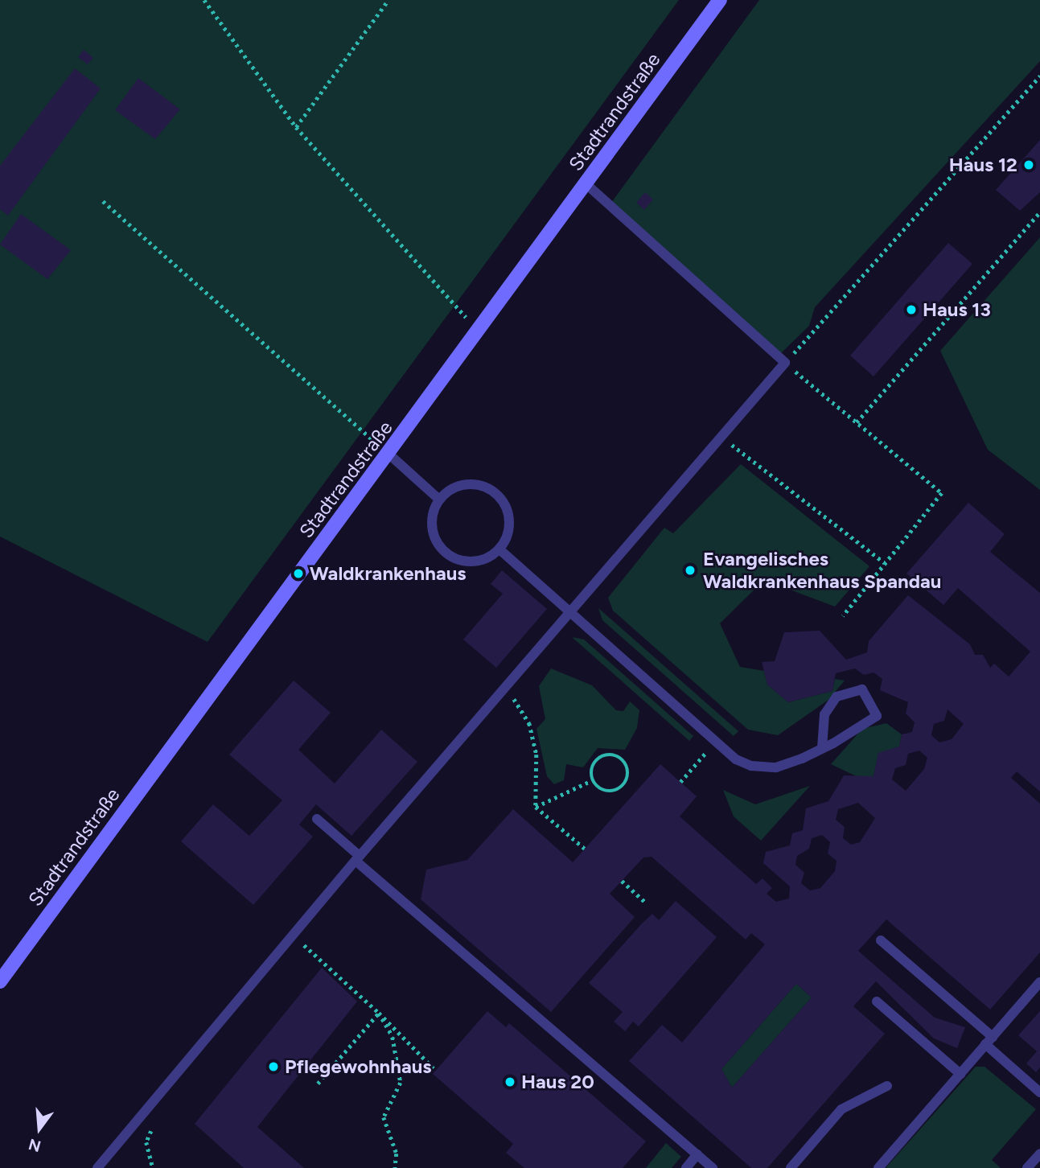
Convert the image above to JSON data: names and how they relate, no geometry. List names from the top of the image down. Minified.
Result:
{"streets":{"street":["Stadtrandstraße"]},"places":["Haus 12","Haus 13","Evangelisches Waldkrankenhaus Spandau","Waldkrankenhaus","Pflegewohnhaus","Haus 20"],"north":"bottom"}
